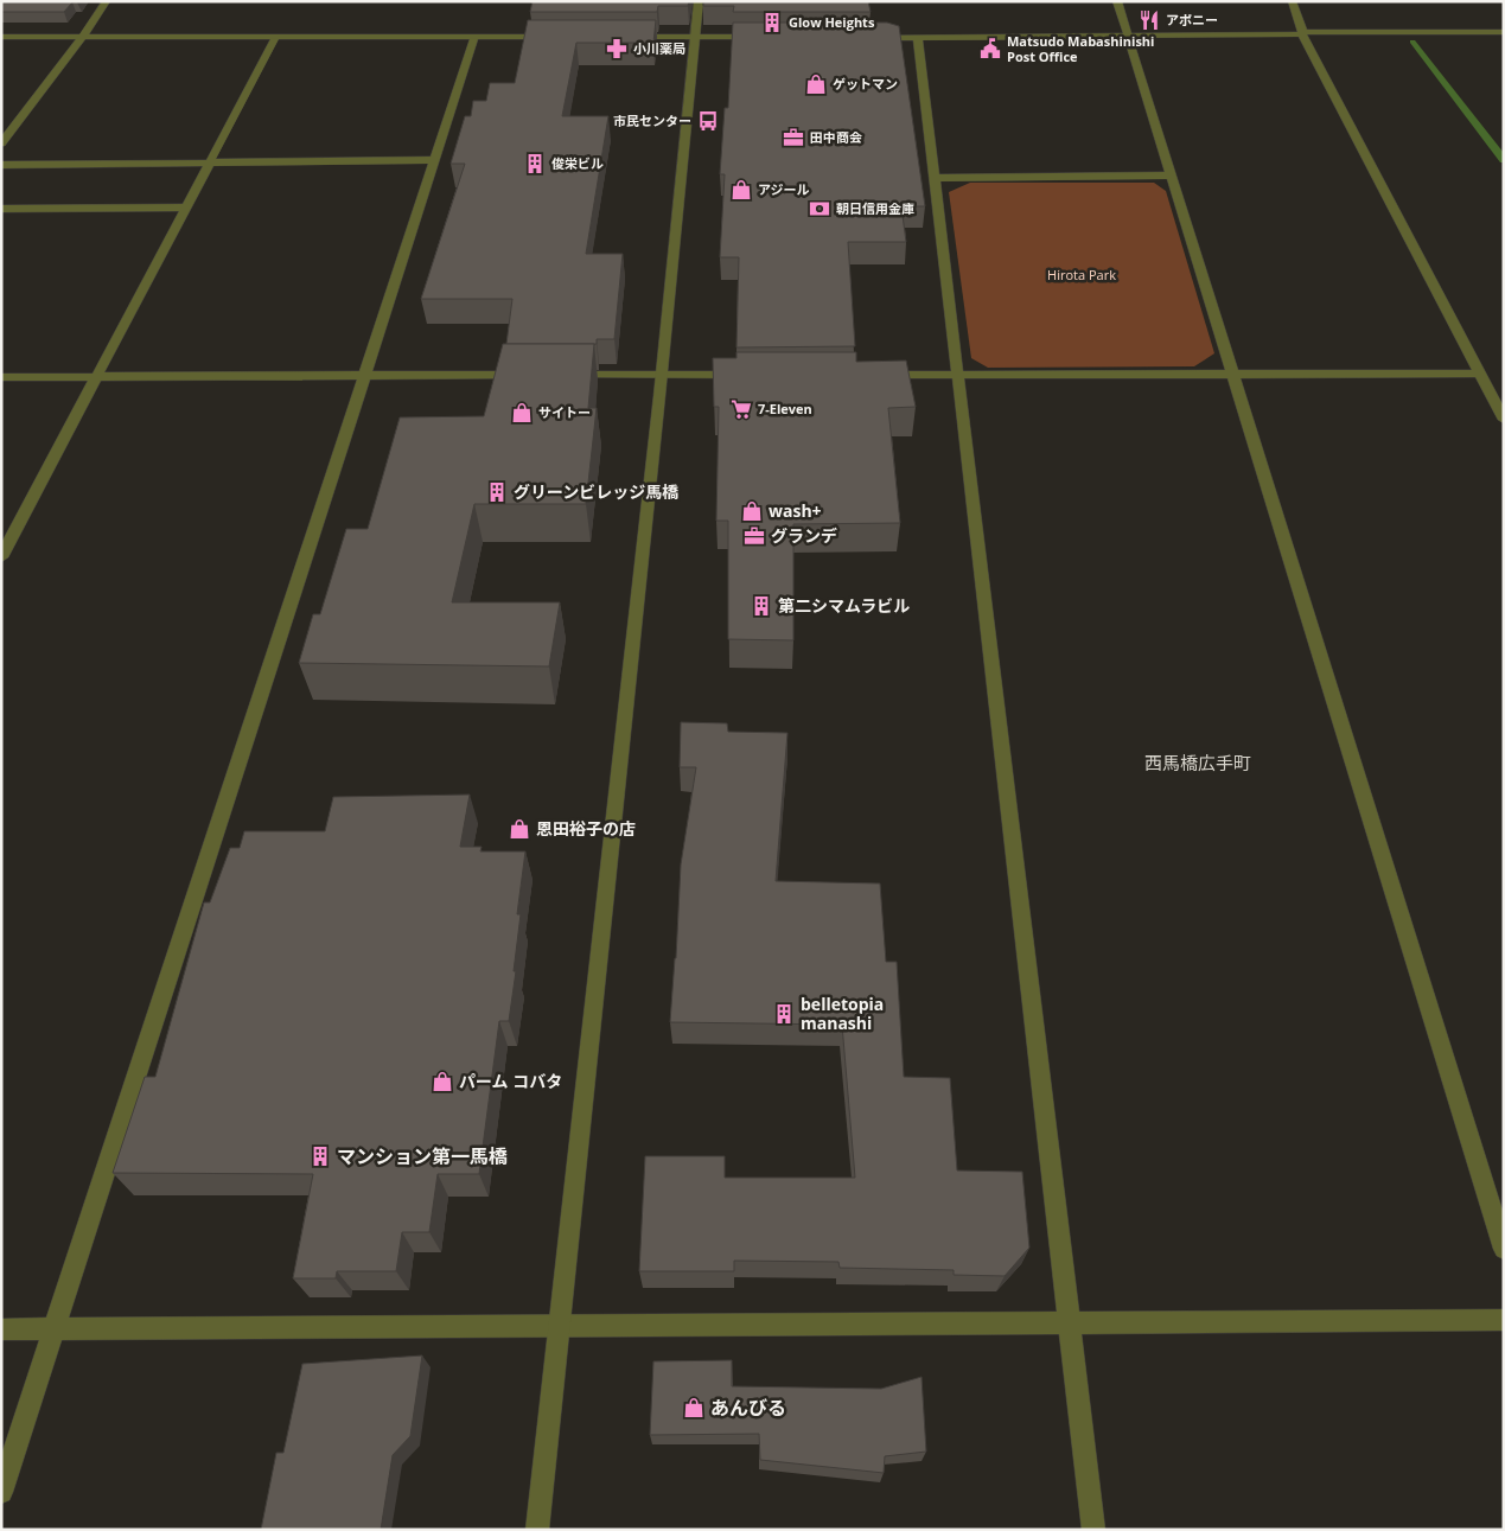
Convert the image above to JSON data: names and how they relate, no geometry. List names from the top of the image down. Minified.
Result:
{"districts":["西馬橋広手町"],"parks":["Hirota Park"],"places":{"restaurant":["アポニー"],"building":["Glow Heights","俊栄ビル","グリーンビレッジ馬橋","第二シマムラビル","belletopia manashi","マンション第一馬橋"],"pharmacy":["小川薬局"],"public building":["Matsudo Mabashinishi Post Office"],"shop":["ゲットマン","アジール","サイトー","wash+","恩田裕子の店","パーム コバタ","あんびる"],"bus stop":["市民センター"],"office":["田中商会","グランデ"],"bank":["朝日信用金庫"],"supermarket":["7-Eleven"]}}
